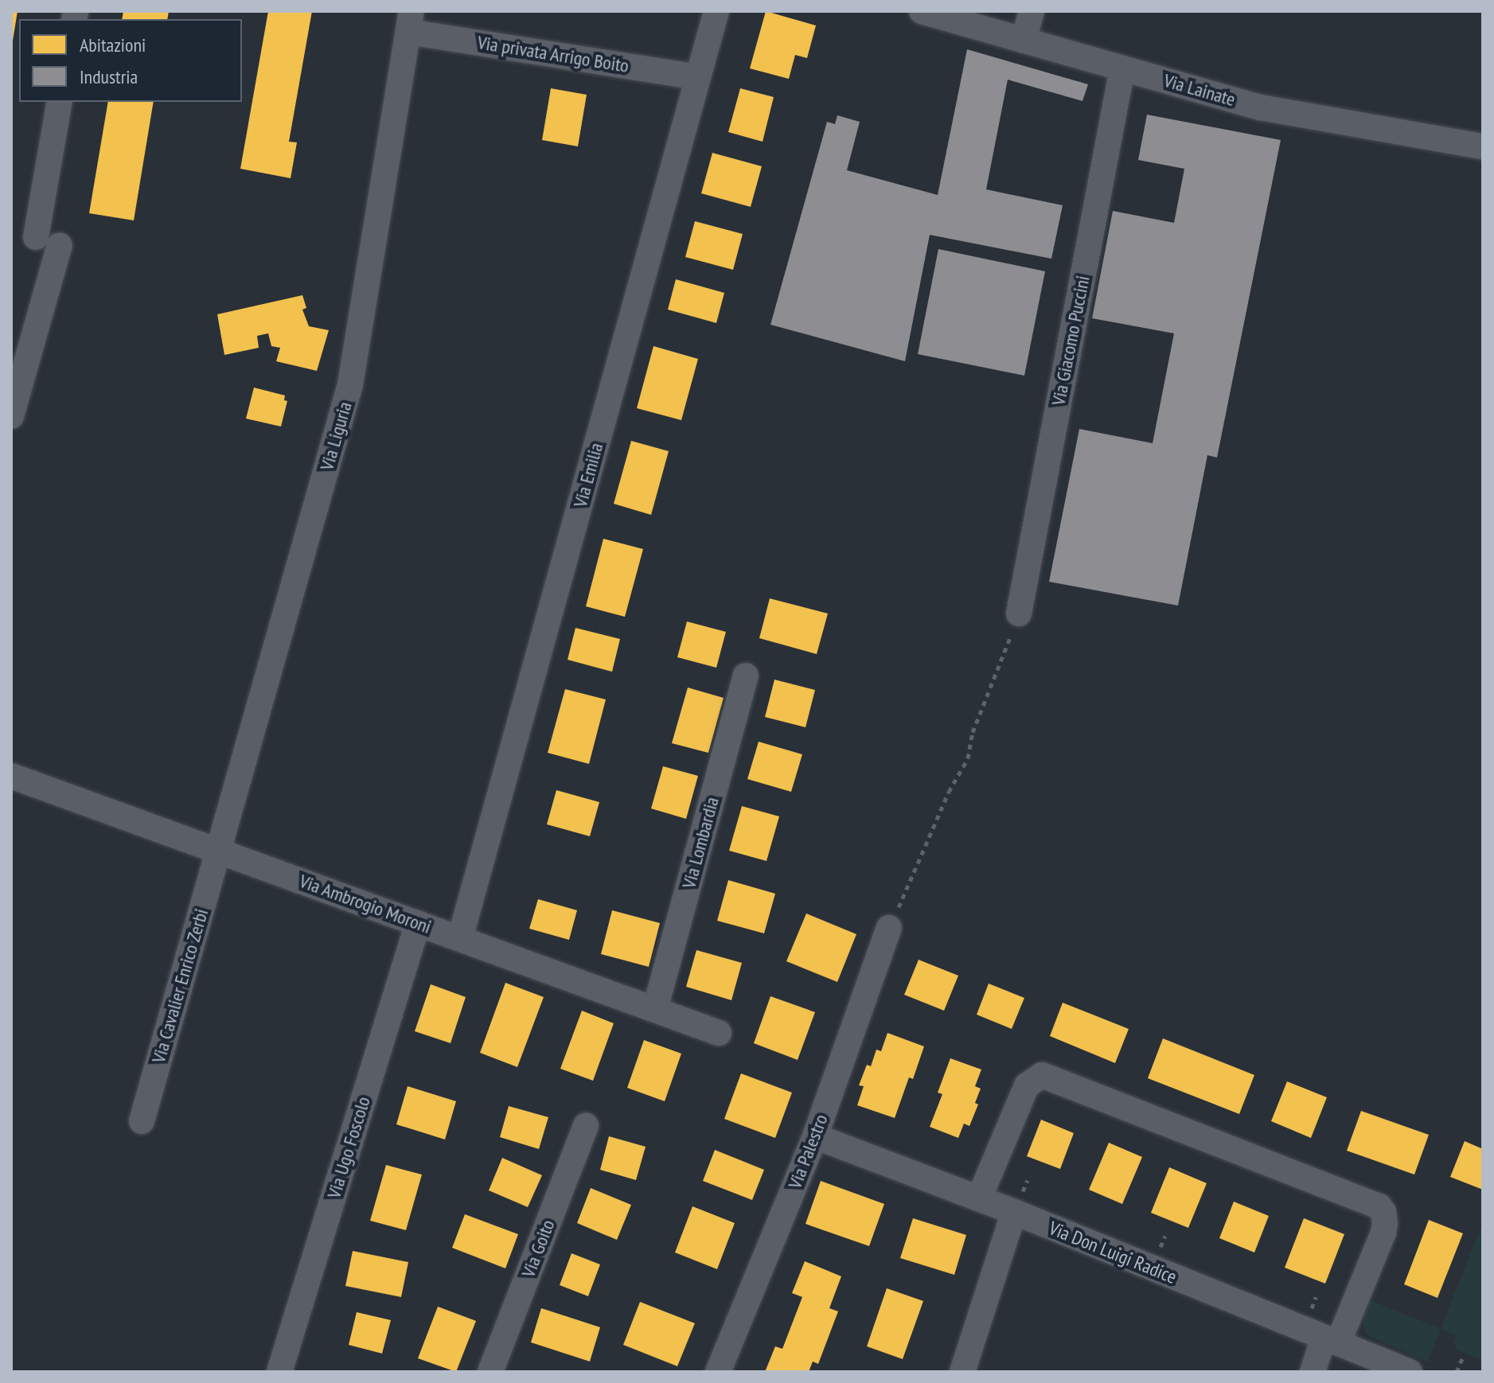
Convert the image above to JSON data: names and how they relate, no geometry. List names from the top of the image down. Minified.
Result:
{"streets":{"street":["Via privata Arrigo Boito","Via Lainate","Via Giacomo Puccini","Via Liguria","Via Emilia","Via Lombardia","Via Ambrogio Moroni","Via Cavalier Enrico Zerbi","Via Ugo Foscolo","Via Palestro","Via Goito","Via Don Luigi Radice"]},"crossings":[["Via privata Arrigo Boito","Via Liguria"],["Via privata Arrigo Boito","Via Emilia"],["Via Lainate","Via Giacomo Puccini"],["Via Liguria","Via Ambrogio Moroni"],["Via Liguria","Via Cavalier Enrico Zerbi"],["Via Emilia","Via Ambrogio Moroni"],["Via Lombardia","Via Ambrogio Moroni"],["Via Ambrogio Moroni","Via Cavalier Enrico Zerbi"],["Via Ambrogio Moroni","Via Ugo Foscolo"],["Via Palestro","Via Don Luigi Radice"]],"legend":["Abitazioni","Industria"]}
